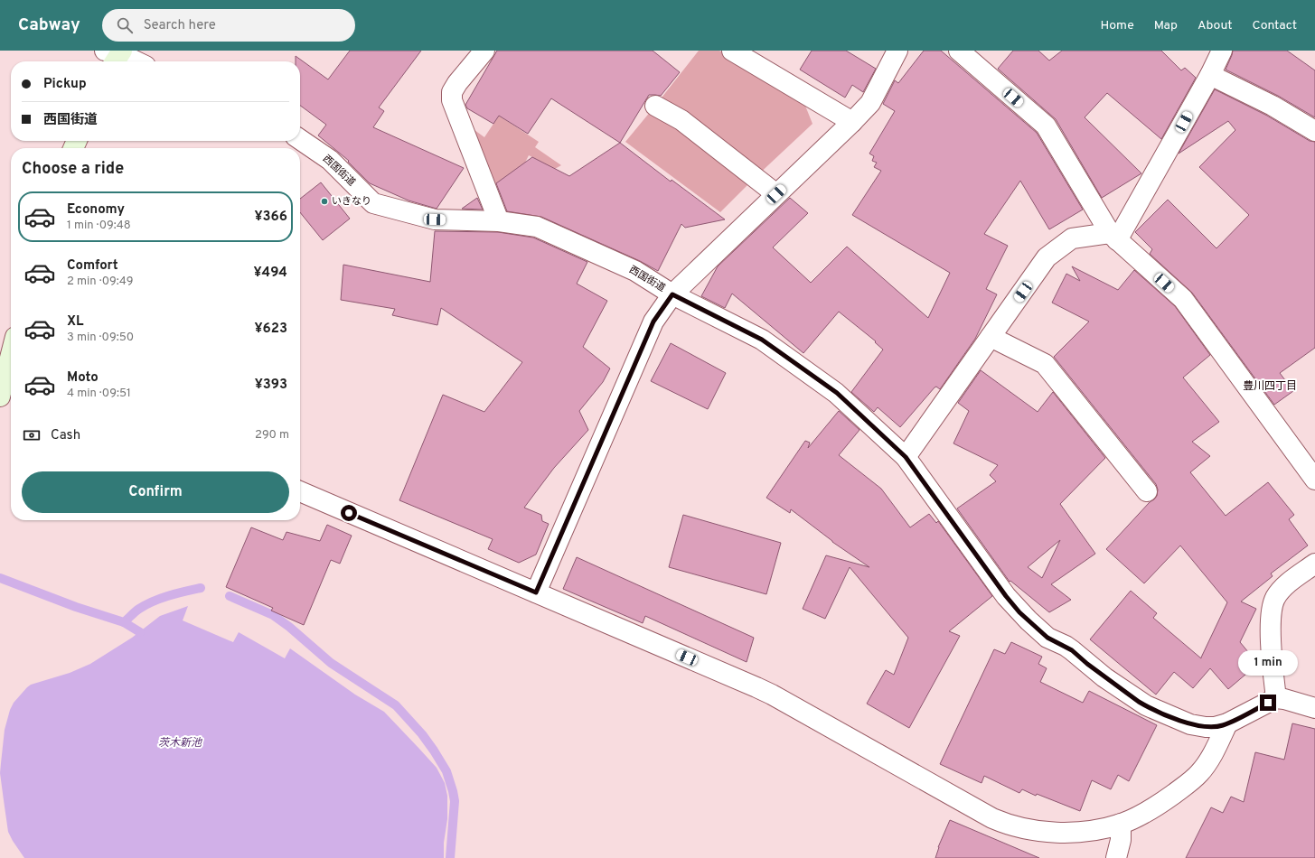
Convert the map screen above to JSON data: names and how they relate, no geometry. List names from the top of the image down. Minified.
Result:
{"streets":{"street":["西国街道"]},"districts":["豊川四丁目"],"water":["茨木新池"],"places":["いきなり"],"page":{"header":"Cabway","search":"Search here","nav":["Home","Map","About","Contact"],"banner":["Pickup","西国街道"],"heading":"Choose a ride","list":[{"name":"Economy","note":"1 min · 09:48","value":"¥366"},{"name":"Comfort","note":"2 min · 09:49","value":"¥494"},{"name":"XL","note":"3 min · 09:50","value":"¥623"},{"name":"Moto","note":"4 min · 09:51","value":"¥393"}],"pay":["Cash","290 m"],"buttons":"Confirm","bubble":"1 min"}}
